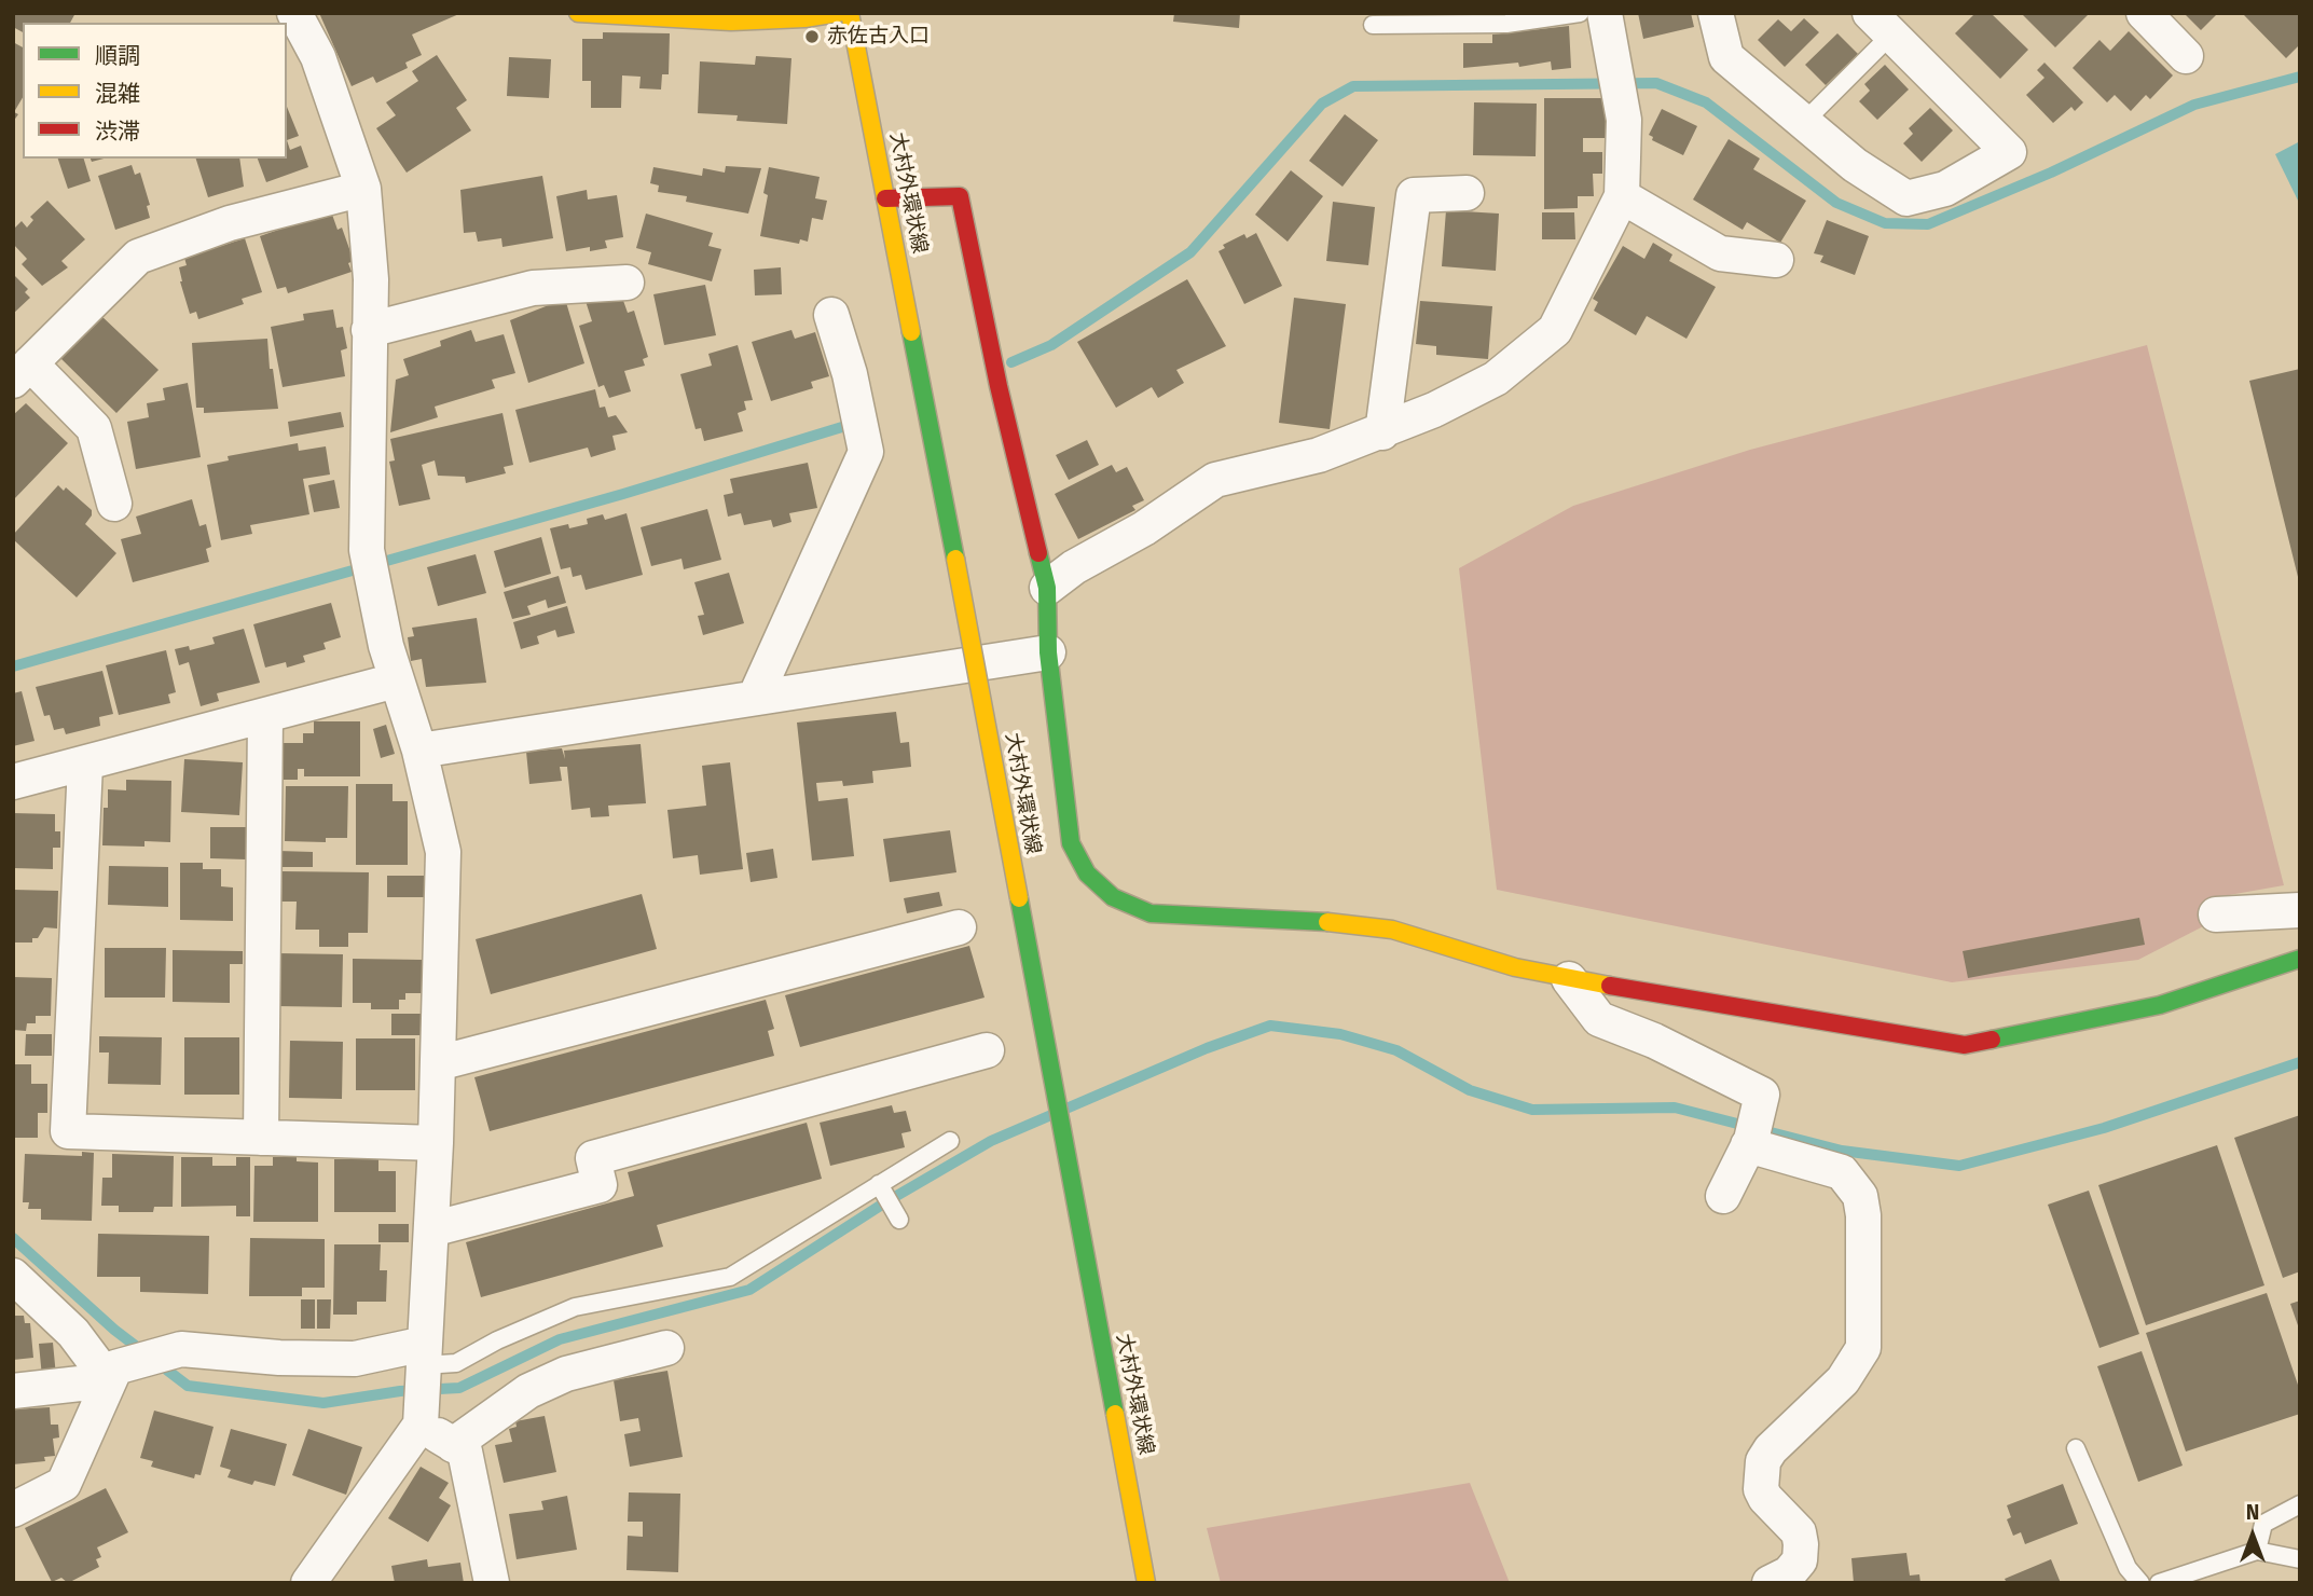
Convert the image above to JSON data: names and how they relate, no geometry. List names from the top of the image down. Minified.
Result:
{"streets":{"street":["大村外環状線"]},"places":["赤佐古入口"],"legend":["順調","混雑","渋滞"],"north":"top"}
